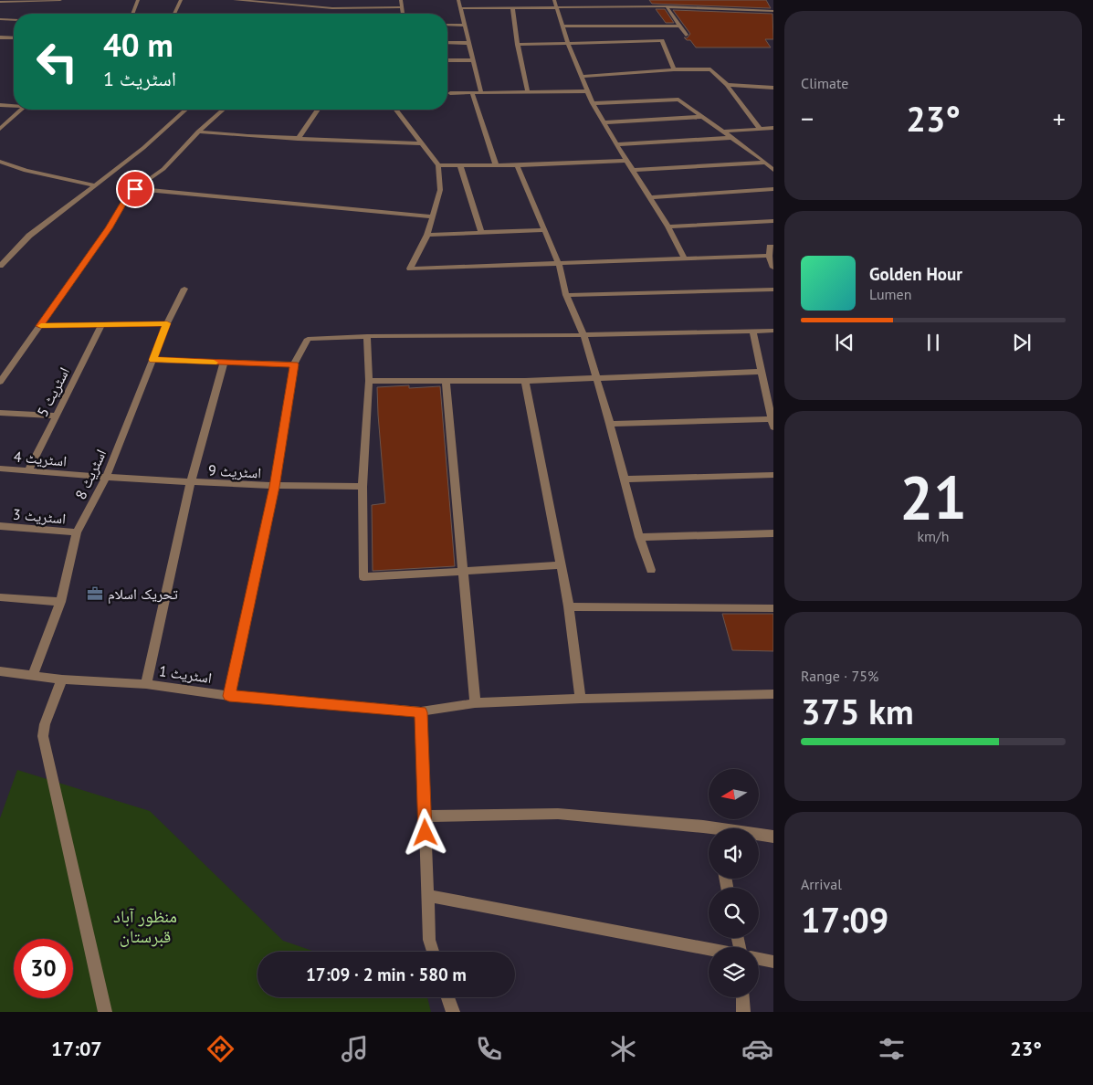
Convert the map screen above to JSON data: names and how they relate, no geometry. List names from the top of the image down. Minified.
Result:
{"streets":{"street":["اسٹریٹ 5","اسٹریٹ 4","اسٹریٹ 9","اسٹریٹ 8","اسٹریٹ 3","اسٹریٹ 1"]},"crossings":[["اسٹریٹ 5","اسٹریٹ 4"],["اسٹریٹ 4","اسٹریٹ 9"],["اسٹریٹ 4","اسٹریٹ 8"],["اسٹریٹ 9","اسٹریٹ 8"],["اسٹریٹ 8","اسٹریٹ 3"],["اسٹریٹ 8","اسٹریٹ 1"]],"parks":["منظور آباد قبرستان"],"places":{"office":["تحریک اسلام"]},"north":"left","page":{"tile":["Climate",["21","km/h"],["Range · 75%","375 km"],["Arrival","17:09"]],"turn":["40 m","اسٹریٹ 1"],"heat":["−","23°","+"],"song":["Golden Hour","Lumen"],"limit":"30","trip":"17:09 · 2 min · 580 m","tabs":["17:07","23°"]}}
